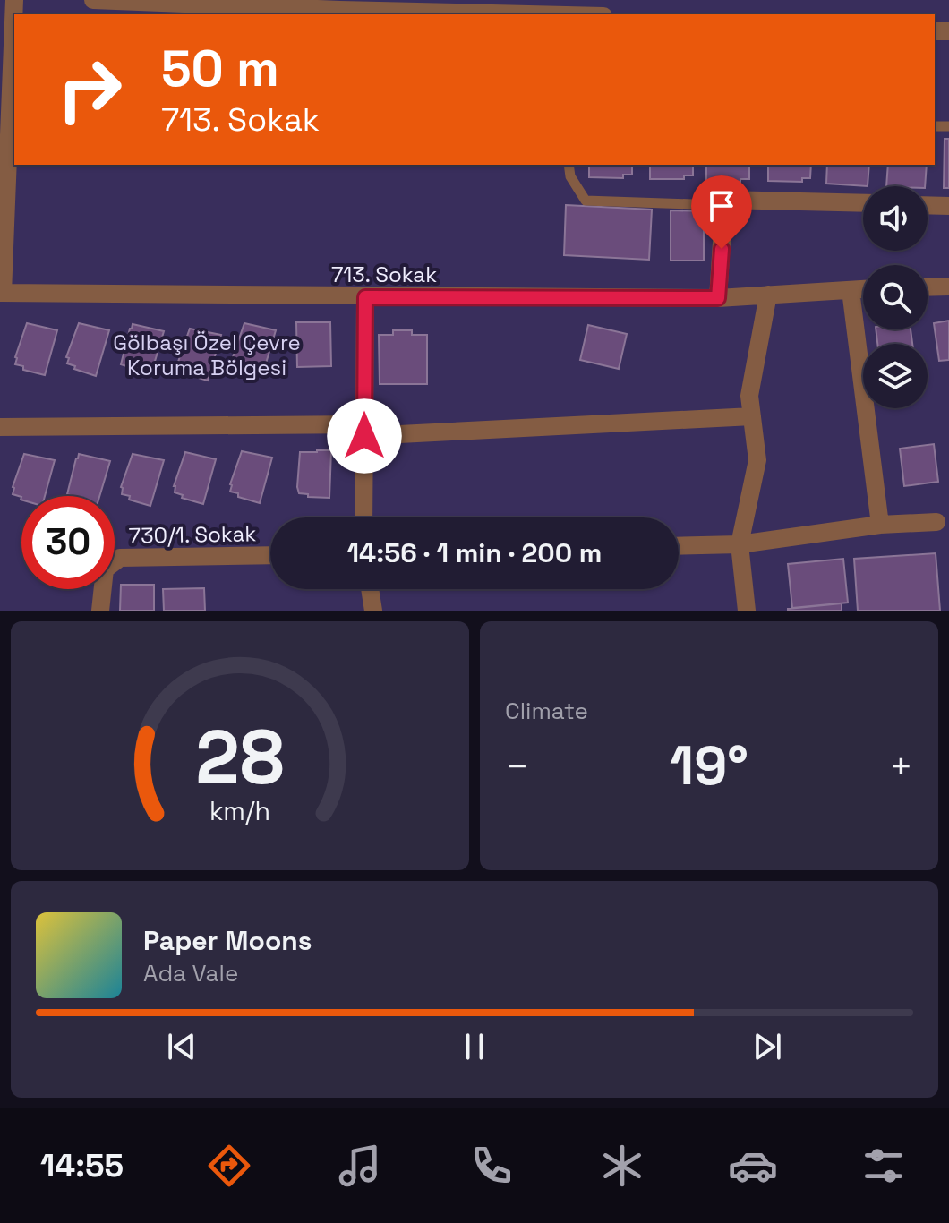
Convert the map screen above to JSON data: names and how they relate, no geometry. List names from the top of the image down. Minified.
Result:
{"streets":{"street":["713. Sokak","730/1. Sokak"]},"parks":["Gölbaşı Özel Çevre Koruma Bölgesi"],"page":{"turn":["50 m","713. Sokak"],"limit":"30","trip":"14:56 · 1 min · 200 m","tile":"Climate","heat":["−","19°","+"],"song":["Paper Moons","Ada Vale"],"tabs":"14:55","gauge":["28","km/h"]}}
